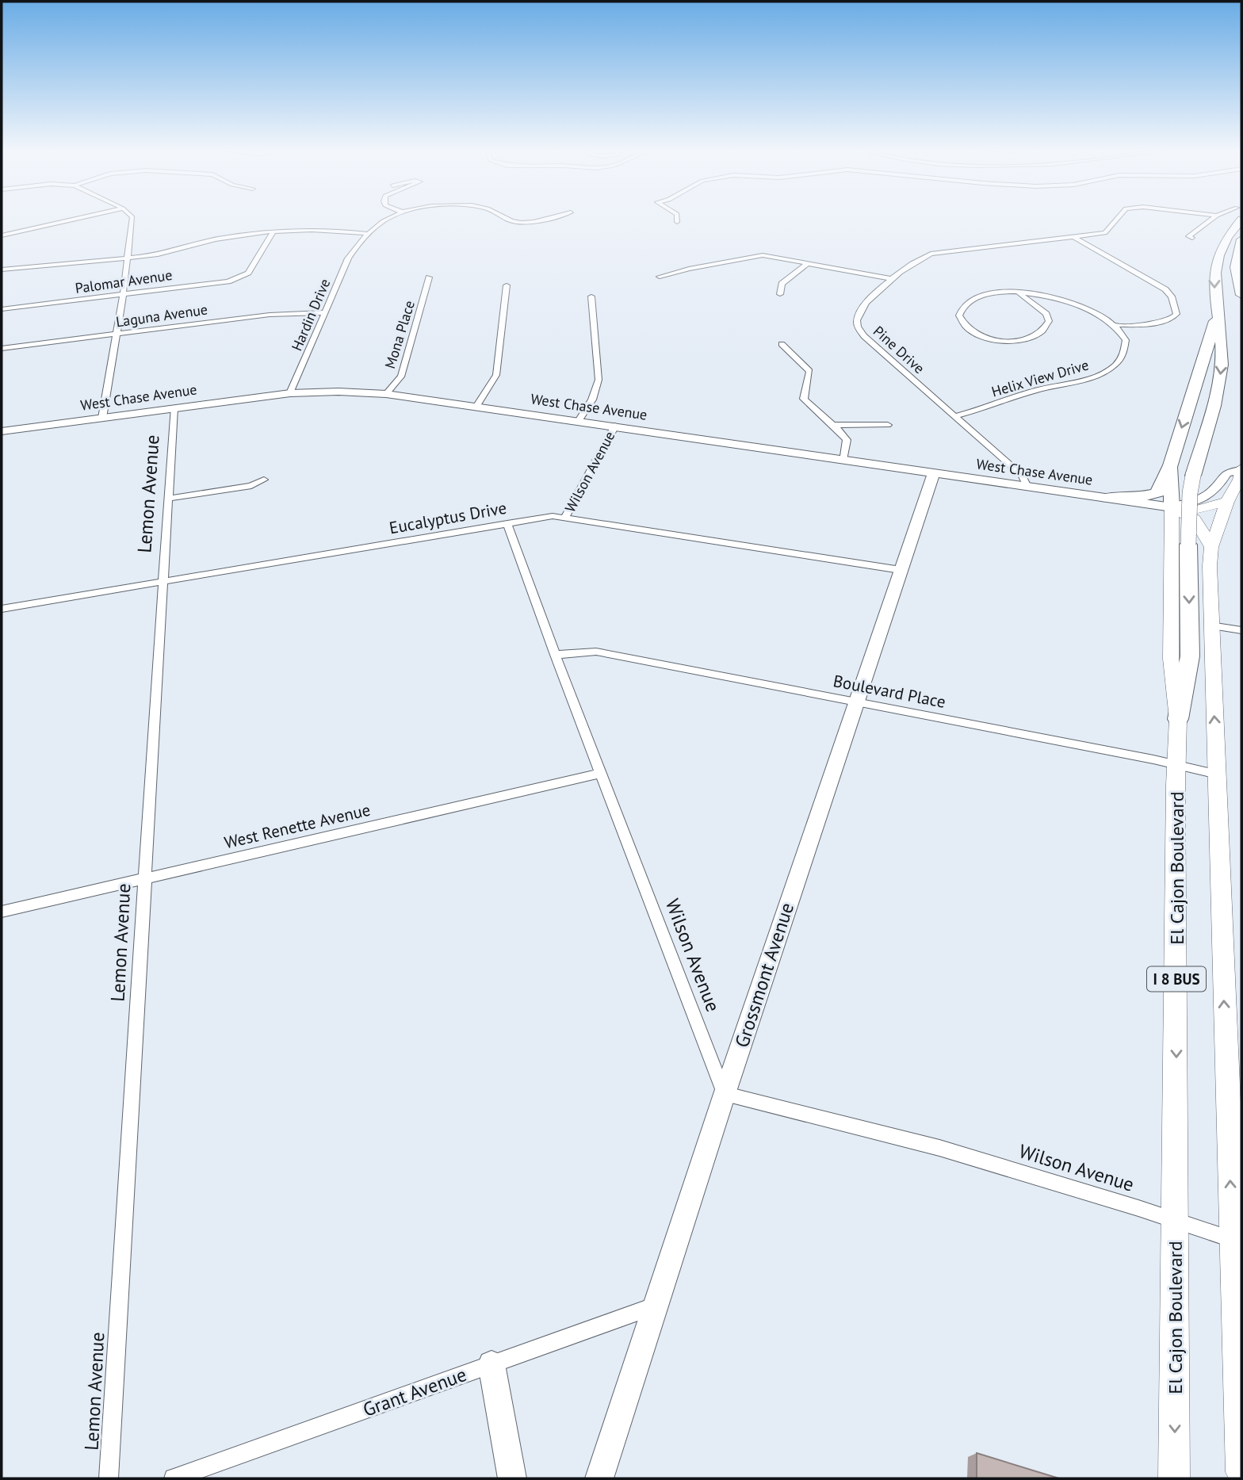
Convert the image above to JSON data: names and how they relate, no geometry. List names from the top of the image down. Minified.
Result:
{"streets":{"highway":["I 8 BUS"],"main road":["West Chase Avenue","El Cajon Boulevard","Grossmont Avenue"],"street":["Palomar Avenue","Hardin Drive","Laguna Avenue","Mona Place","Pine Drive","Helix View Drive","Wilson Avenue","Lemon Avenue","Eucalyptus Drive","Boulevard Place","West Renette Avenue","Grant Avenue"]},"crossings":[["Hardin Drive","Laguna Avenue"],["Hardin Drive","West Chase Avenue"],["Mona Place","West Chase Avenue"],["Pine Drive","Helix View Drive"],["Pine Drive","West Chase Avenue"],["West Chase Avenue","Wilson Avenue"],["West Chase Avenue","Lemon Avenue"],["West Chase Avenue","El Cajon Boulevard"],["West Chase Avenue","Grossmont Avenue"],["Wilson Avenue","Eucalyptus Drive"],["Wilson Avenue","Boulevard Place"],["Wilson Avenue","West Renette Avenue"],["Wilson Avenue","El Cajon Boulevard"],["Wilson Avenue","Grossmont Avenue"],["Wilson Avenue","I 8 BUS"],["Lemon Avenue","Eucalyptus Drive"],["Lemon Avenue","West Renette Avenue"],["Eucalyptus Drive","Grossmont Avenue"],["Boulevard Place","El Cajon Boulevard"],["Boulevard Place","Grossmont Avenue"],["Boulevard Place","I 8 BUS"],["El Cajon Boulevard","I 8 BUS"],["Grossmont Avenue","Grant Avenue"]]}
